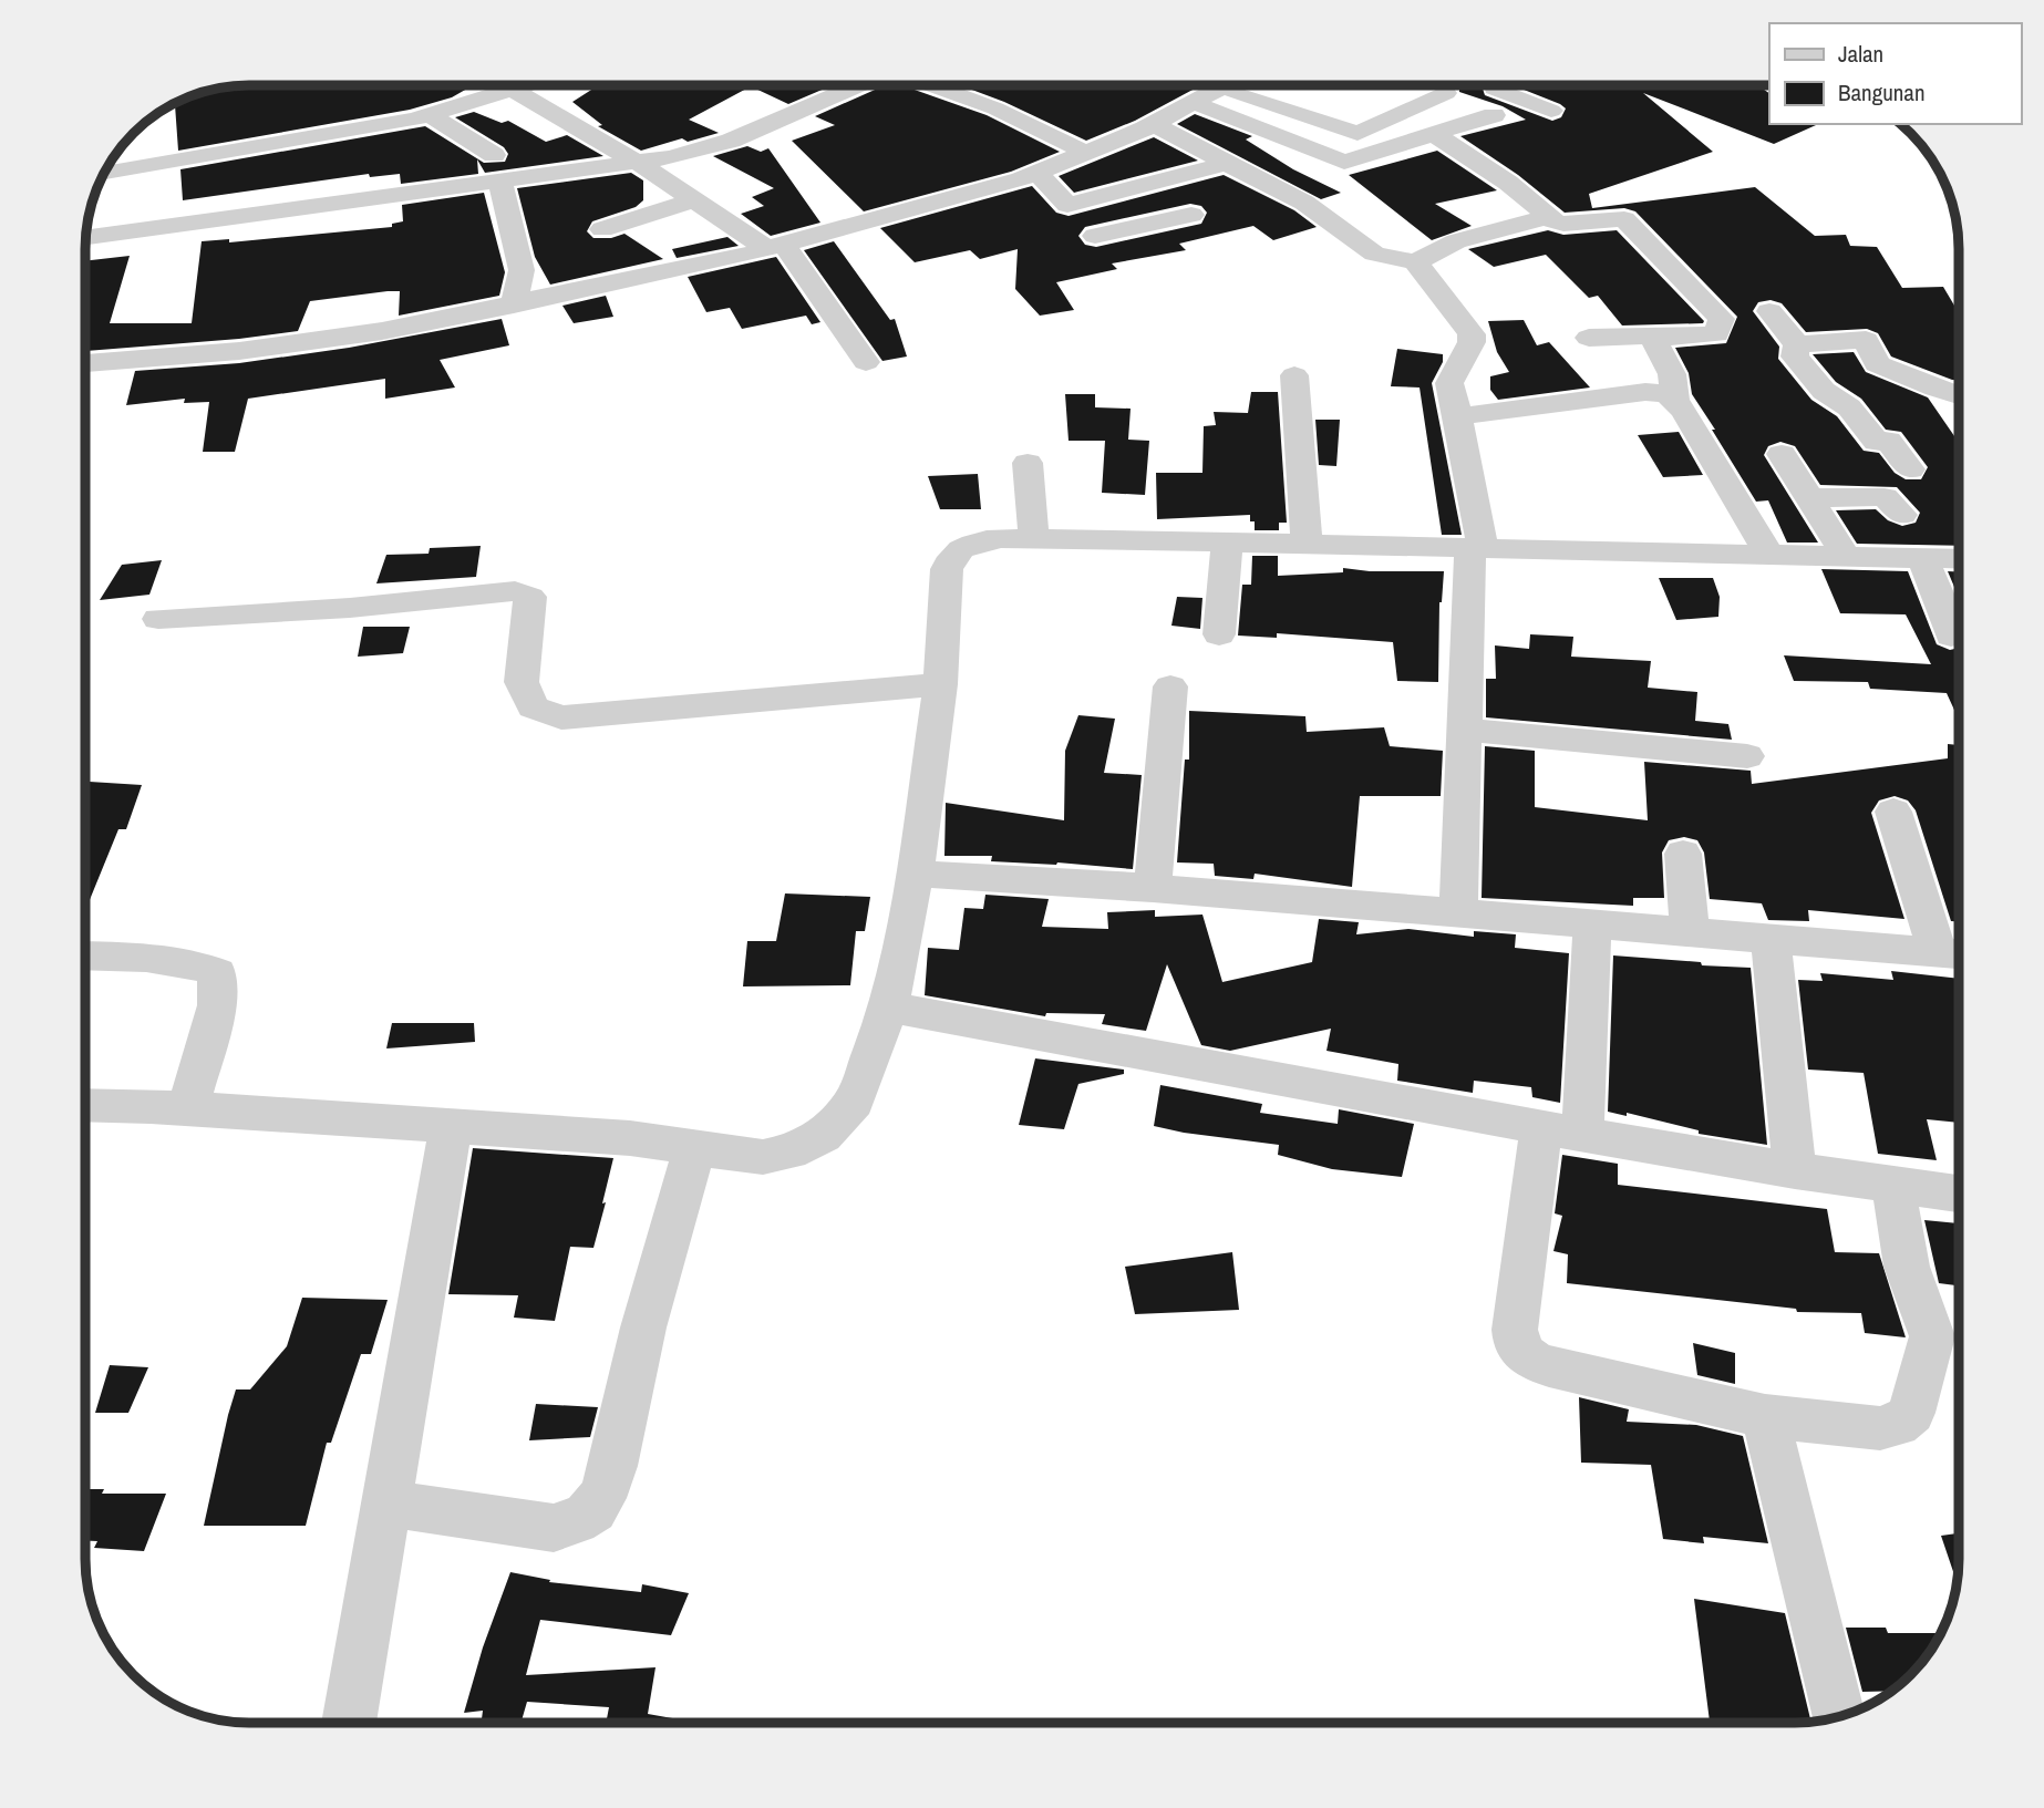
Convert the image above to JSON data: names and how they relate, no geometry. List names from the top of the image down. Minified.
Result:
{"legend":["Jalan","Bangunan"]}
